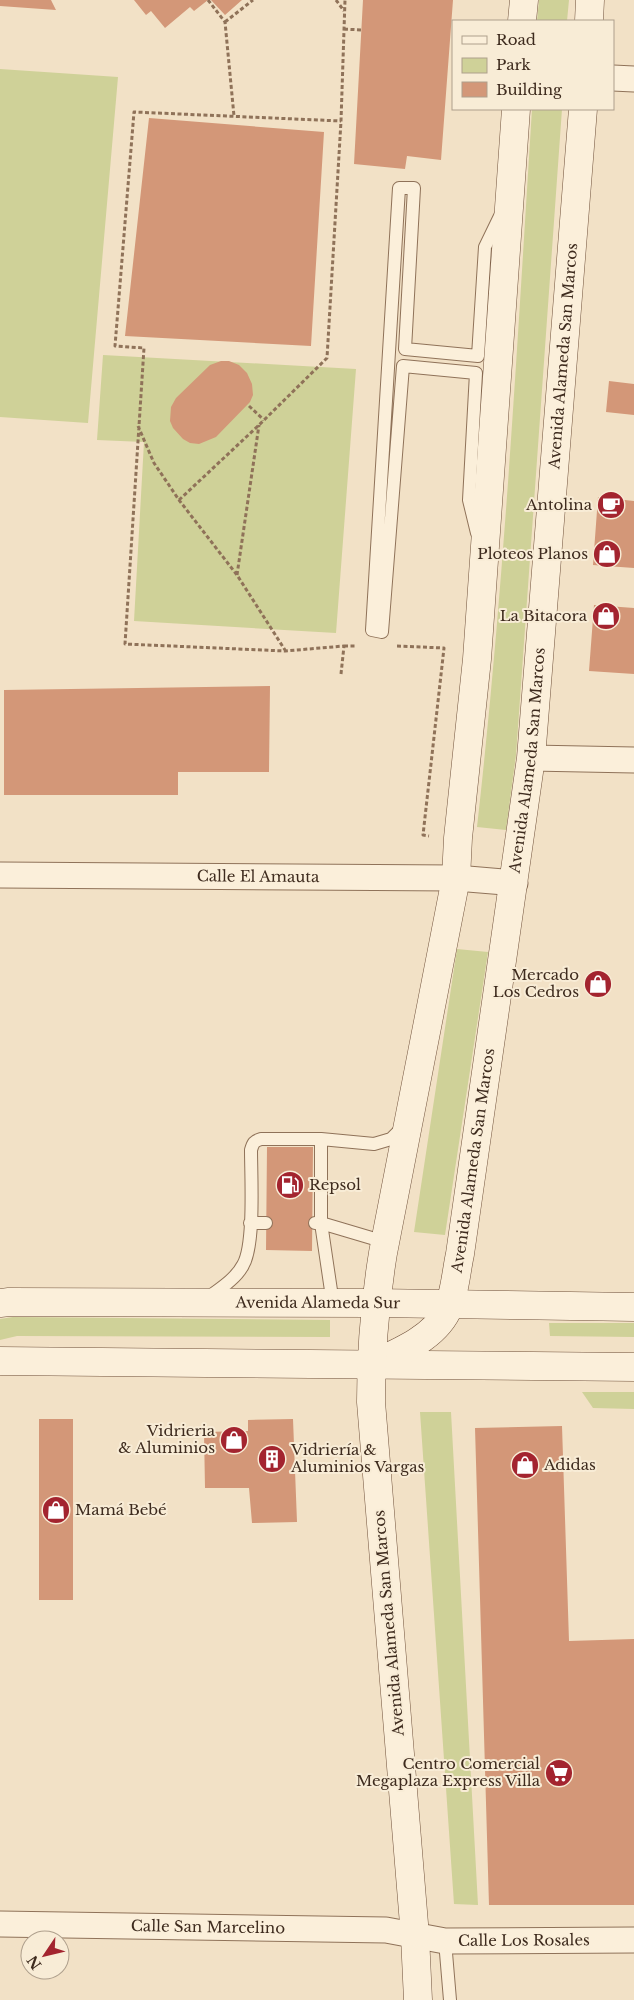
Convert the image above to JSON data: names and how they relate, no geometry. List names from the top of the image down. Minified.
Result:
{"streets":{"main road":["Avenida Alameda San Marcos","Avenida Alameda Sur"],"street":["Calle El Amauta","Calle San Marcelino","Calle Los Rosales"]},"crossings":[["Avenida Alameda San Marcos","Calle El Amauta"],["Avenida Alameda San Marcos","Avenida Alameda Sur"],["Avenida Alameda San Marcos","Calle San Marcelino"],["Avenida Alameda San Marcos","Calle Los Rosales"],["Calle San Marcelino","Calle Los Rosales"]],"places":{"cafe":["Antolina"],"shop":["Ploteos Planos","La Bitacora","Mercado Los Cedros","Vidrieria & Aluminios","Adidas","Mamá Bebé"],"fuel station":["Repsol"],"building":["Vidriería & Aluminios Vargas"],"supermarket":["Centro Comercial Megaplaza Express Villa"]},"legend":["Road","Park","Building"],"north":"bottom left"}
